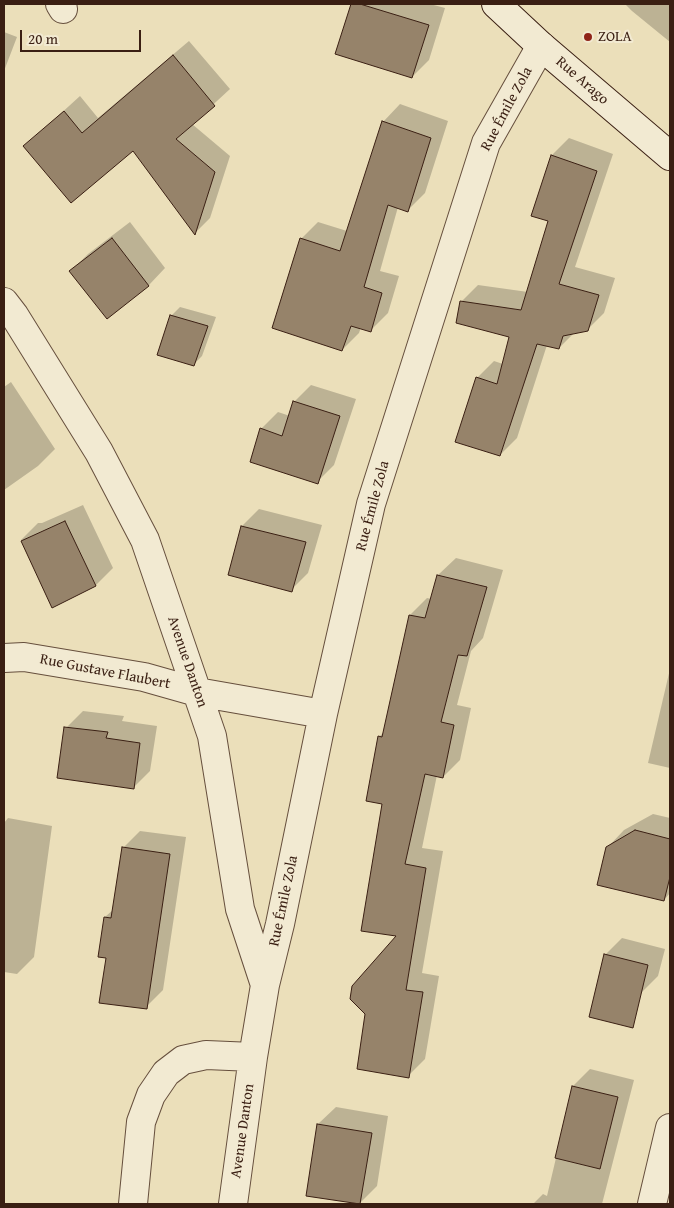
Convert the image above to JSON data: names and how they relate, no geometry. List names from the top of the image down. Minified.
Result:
{"streets":{"street":["Rue Arago","Rue Émile Zola","Avenue Danton","Rue Gustave Flaubert"]},"crossings":[["Rue Arago","Rue Émile Zola"],["Rue Émile Zola","Avenue Danton"],["Rue Émile Zola","Rue Gustave Flaubert"],["Avenue Danton","Rue Gustave Flaubert"]],"places":["ZOLA"],"scale_bar":"20 m"}
